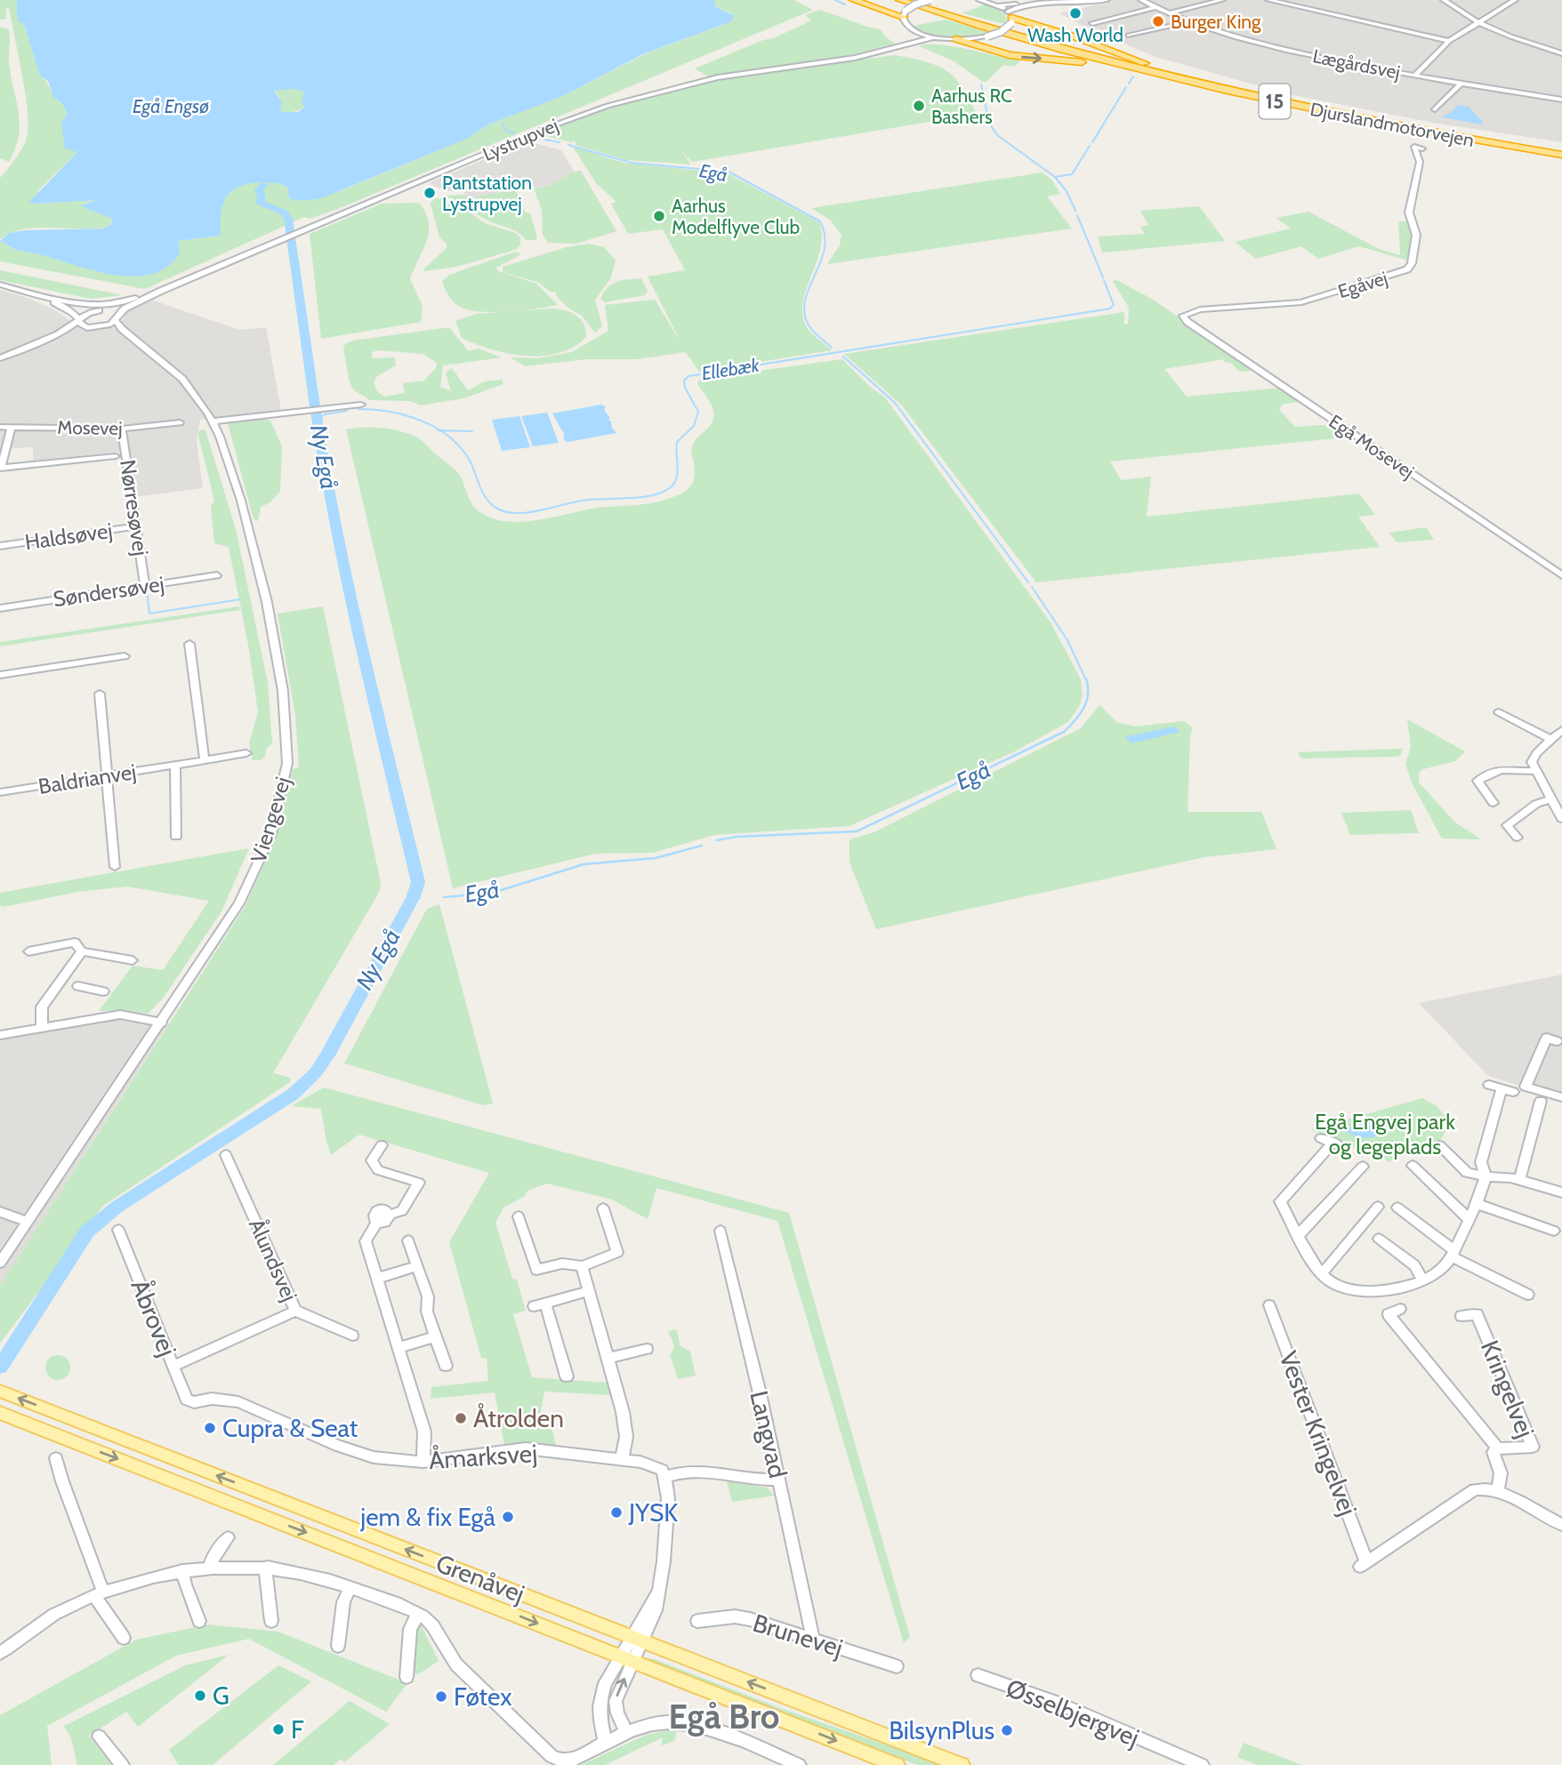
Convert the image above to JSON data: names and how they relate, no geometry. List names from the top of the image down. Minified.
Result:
{"streets":{"highway":["15","Djurslandmotorvejen"],"main road":["Grenåvej"],"street":["Lægårdsvej","Lystrupvej","Egåvej","Mosevej","Egå Mosevej","Nørresøvej","Haldsøvej","Søndersøvej","Baldrianvej","Viengevej","Ålundsvej","Åbrovej","Kringelvej","Vester Kringelvej","Langvad","Åmarksvej","Brunevej","Øsselbjergvej"]},"crossings":[["Lystrupvej","Viengevej"],["Egåvej","Egå Mosevej"],["Mosevej","Nørresøvej"],["Nørresøvej","Haldsøvej"],["Nørresøvej","Søndersøvej"],["Ålundsvej","Åbrovej"],["Åbrovej","Åmarksvej"],["Kringelvej","Vester Kringelvej"],["Langvad","Brunevej"]],"districts":["Egå Bro"],"water":["Egå Engsø","Egå","Ellebæk","Ny Egå"],"parks":["Egå Engvej park og legeplads"],"places":["Wash World","Burger King","Aarhus RC Bashers","Pantstation Lystrupvej","Aarhus Modelflyve Club","Åtrolden","Cupra & Seat","JYSK","jem & fix Egå","G","Føtex","F","BilsynPlus"]}
